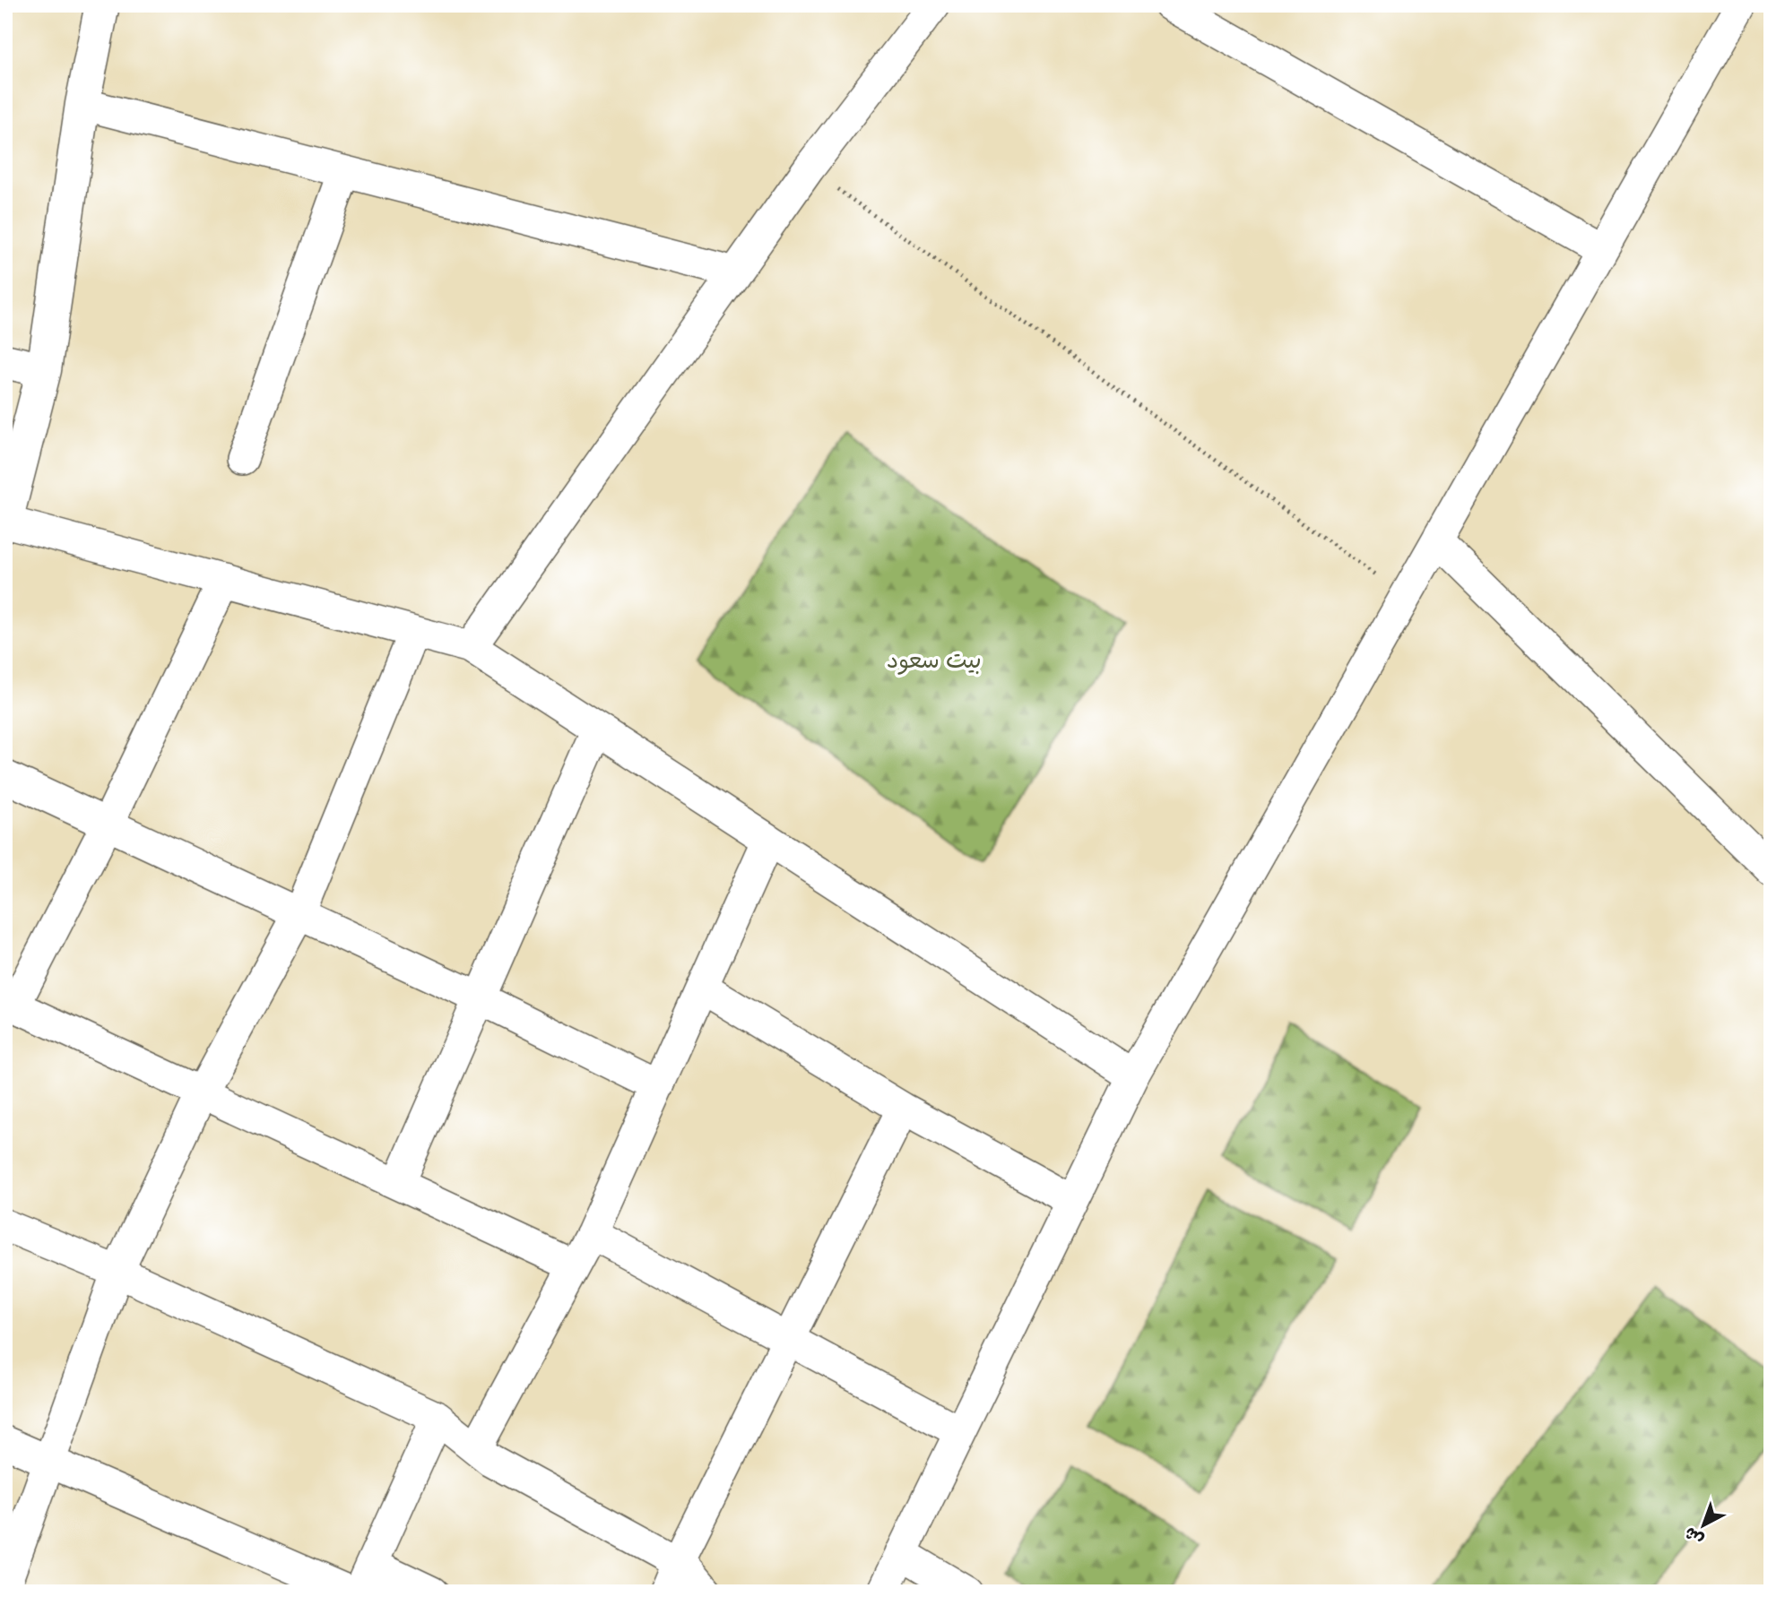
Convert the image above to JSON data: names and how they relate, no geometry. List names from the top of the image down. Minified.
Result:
{"parks":["بيت سعود"],"north":"bottom left"}
